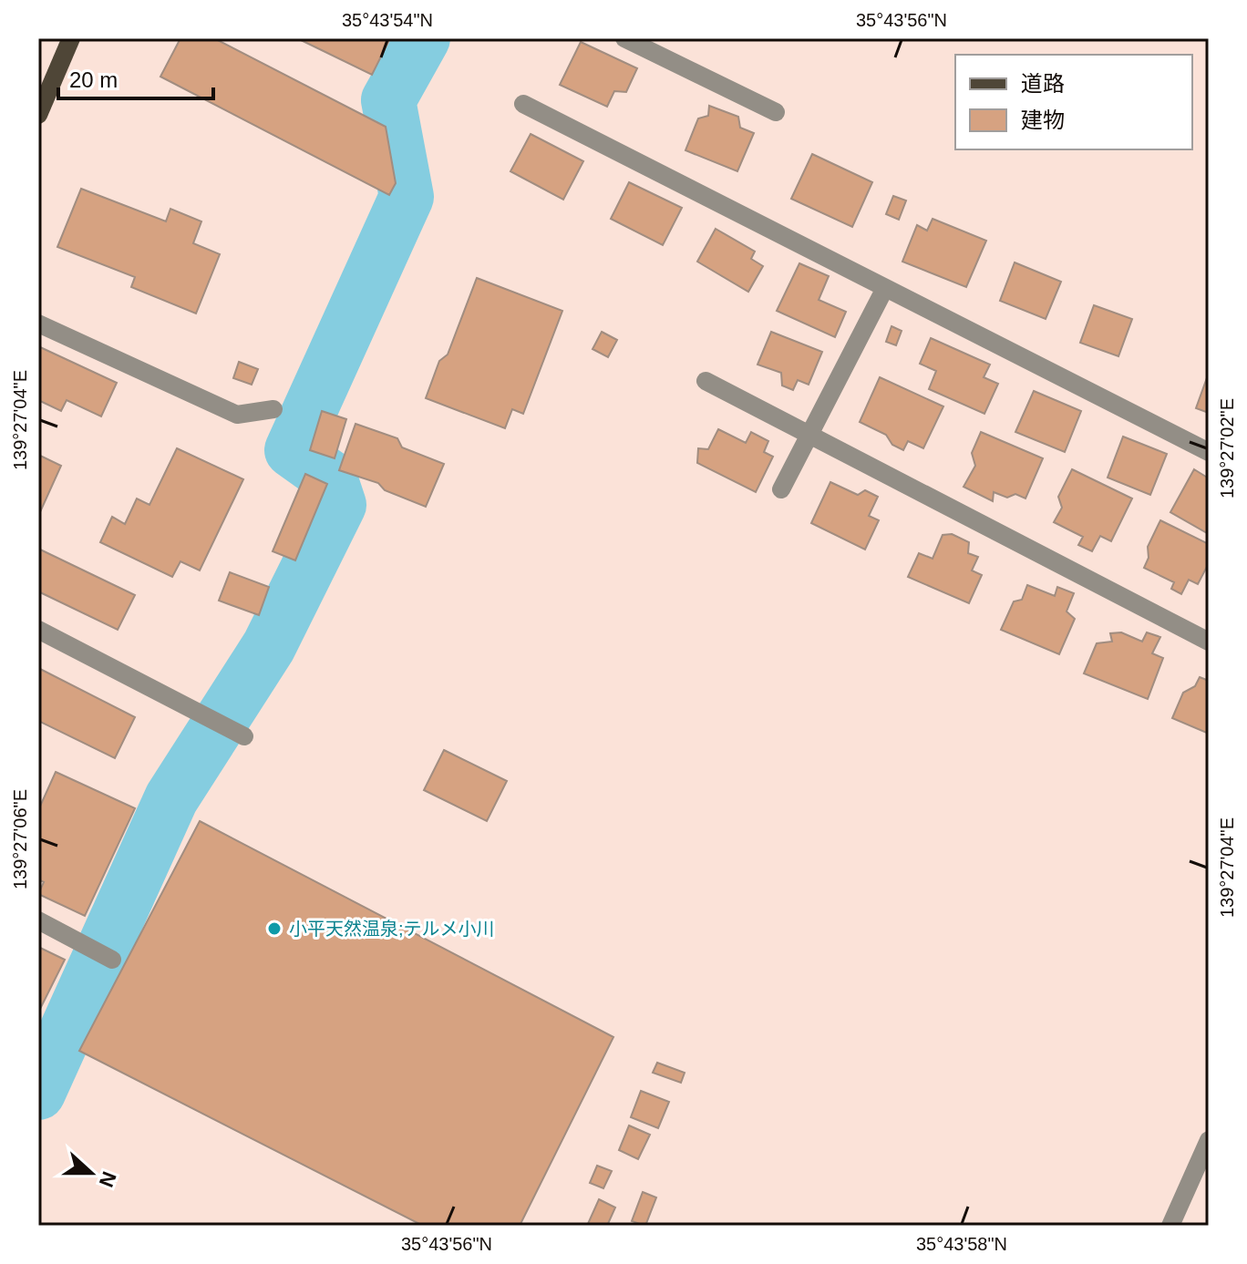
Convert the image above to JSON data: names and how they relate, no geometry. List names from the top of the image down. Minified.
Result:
{"places":["小平天然温泉;テルメ小川"],"legend":["道路","建物"],"scale_bar":"20 m","north":"right","coordinates":["35°43'54\"N","35°43'56\"N","139°27'04\"E","139°27'02\"E","139°27'06\"E","35°43'58\"N"]}
